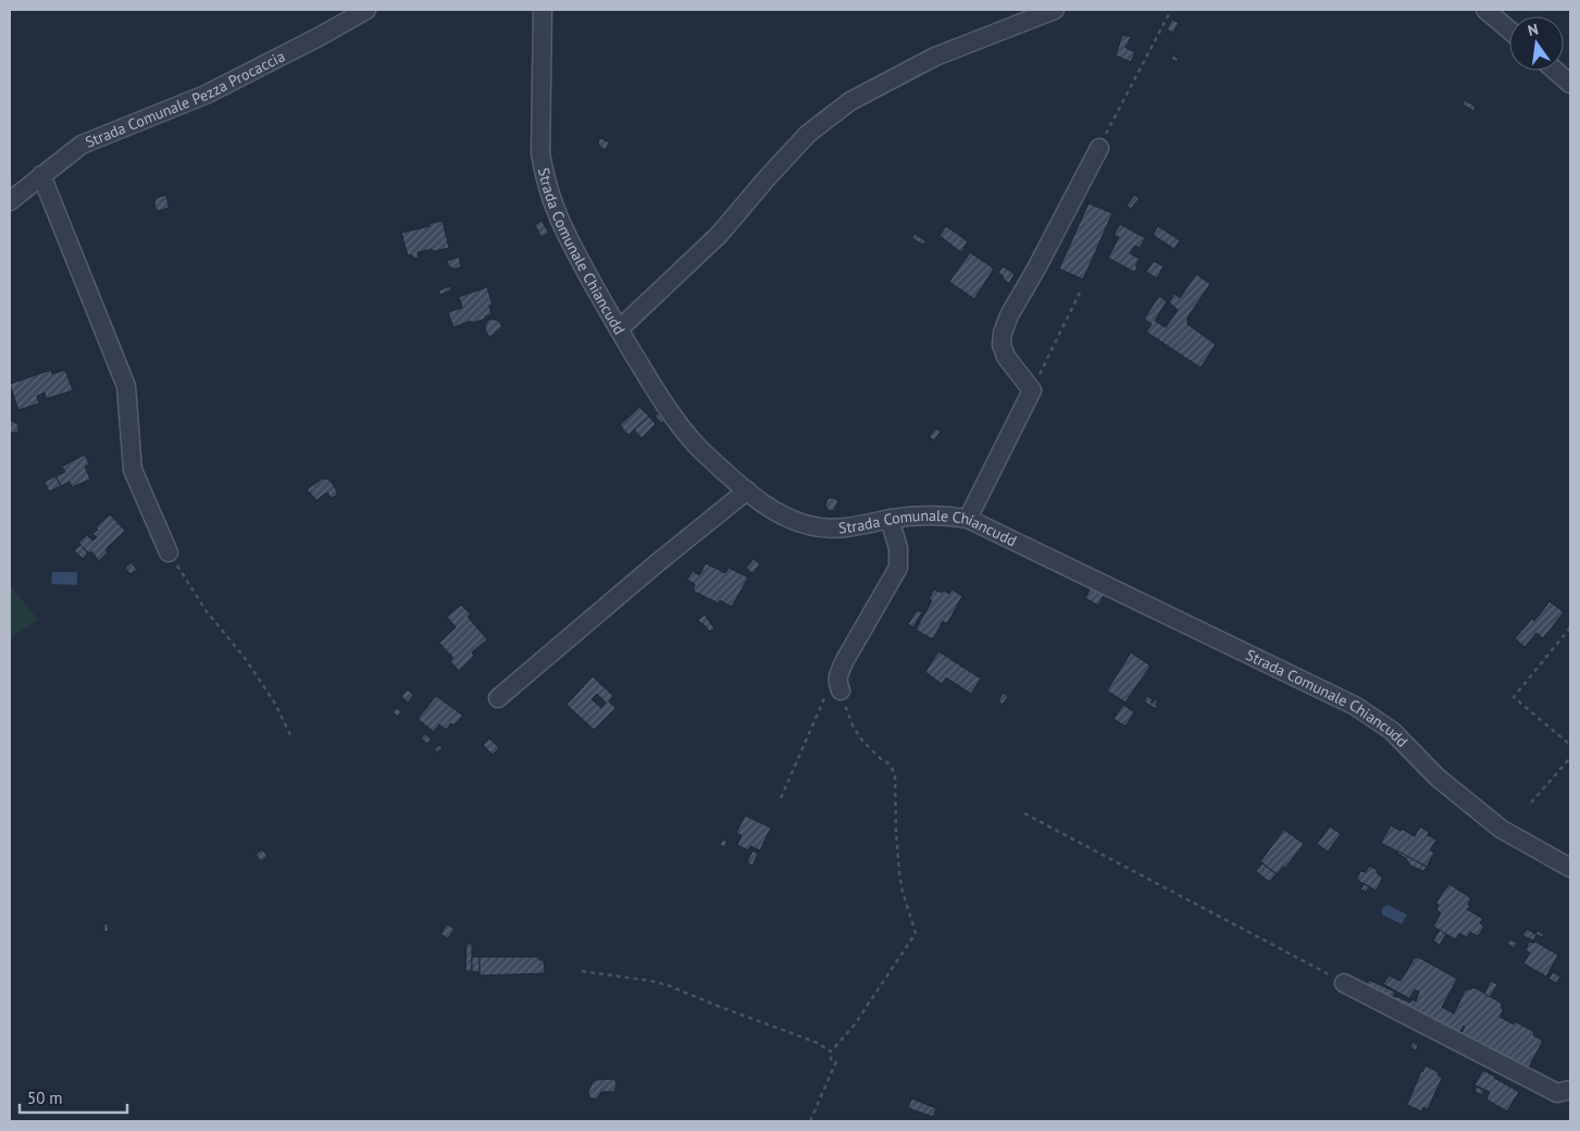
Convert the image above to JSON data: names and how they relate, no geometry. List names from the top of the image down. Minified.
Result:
{"streets":{"street":["Strada Comunale Pezza Procaccia","Strada Comunale Chiancudd"]},"scale_bar":"50 m","north":"top"}
